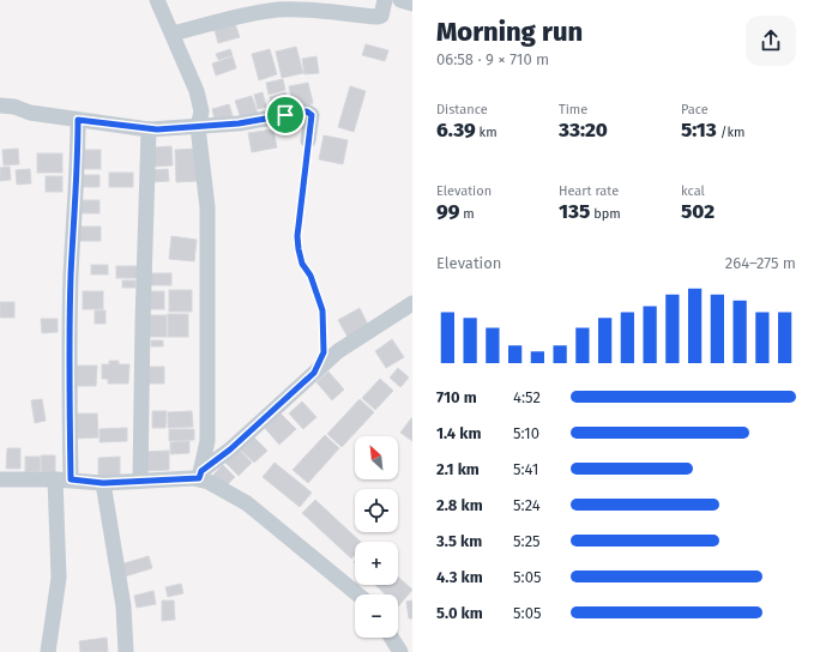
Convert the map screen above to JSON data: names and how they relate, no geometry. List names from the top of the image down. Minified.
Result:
{"north":"top left","page":{"heading":["Morning run","06:58 · 9 × 710 m"],"stats":[["Distance","6.39 km"],["Time","33:20"],["Pace","5:13 /km"],["Elevation","99 m"],["Heart rate","135 bpm"],["kcal","502"]],"chart":["Elevation","264–275 m"],"list":[{"name":"710 m","note":"4:52"},{"name":"1.4 km","note":"5:10"},{"name":"2.1 km","note":"5:41"},{"name":"2.8 km","note":"5:24"},{"name":"3.5 km","note":"5:25"},{"name":"4.3 km","note":"5:05"},{"name":"5.0 km","note":"5:05"}],"map_buttons":["+","−"]}}
